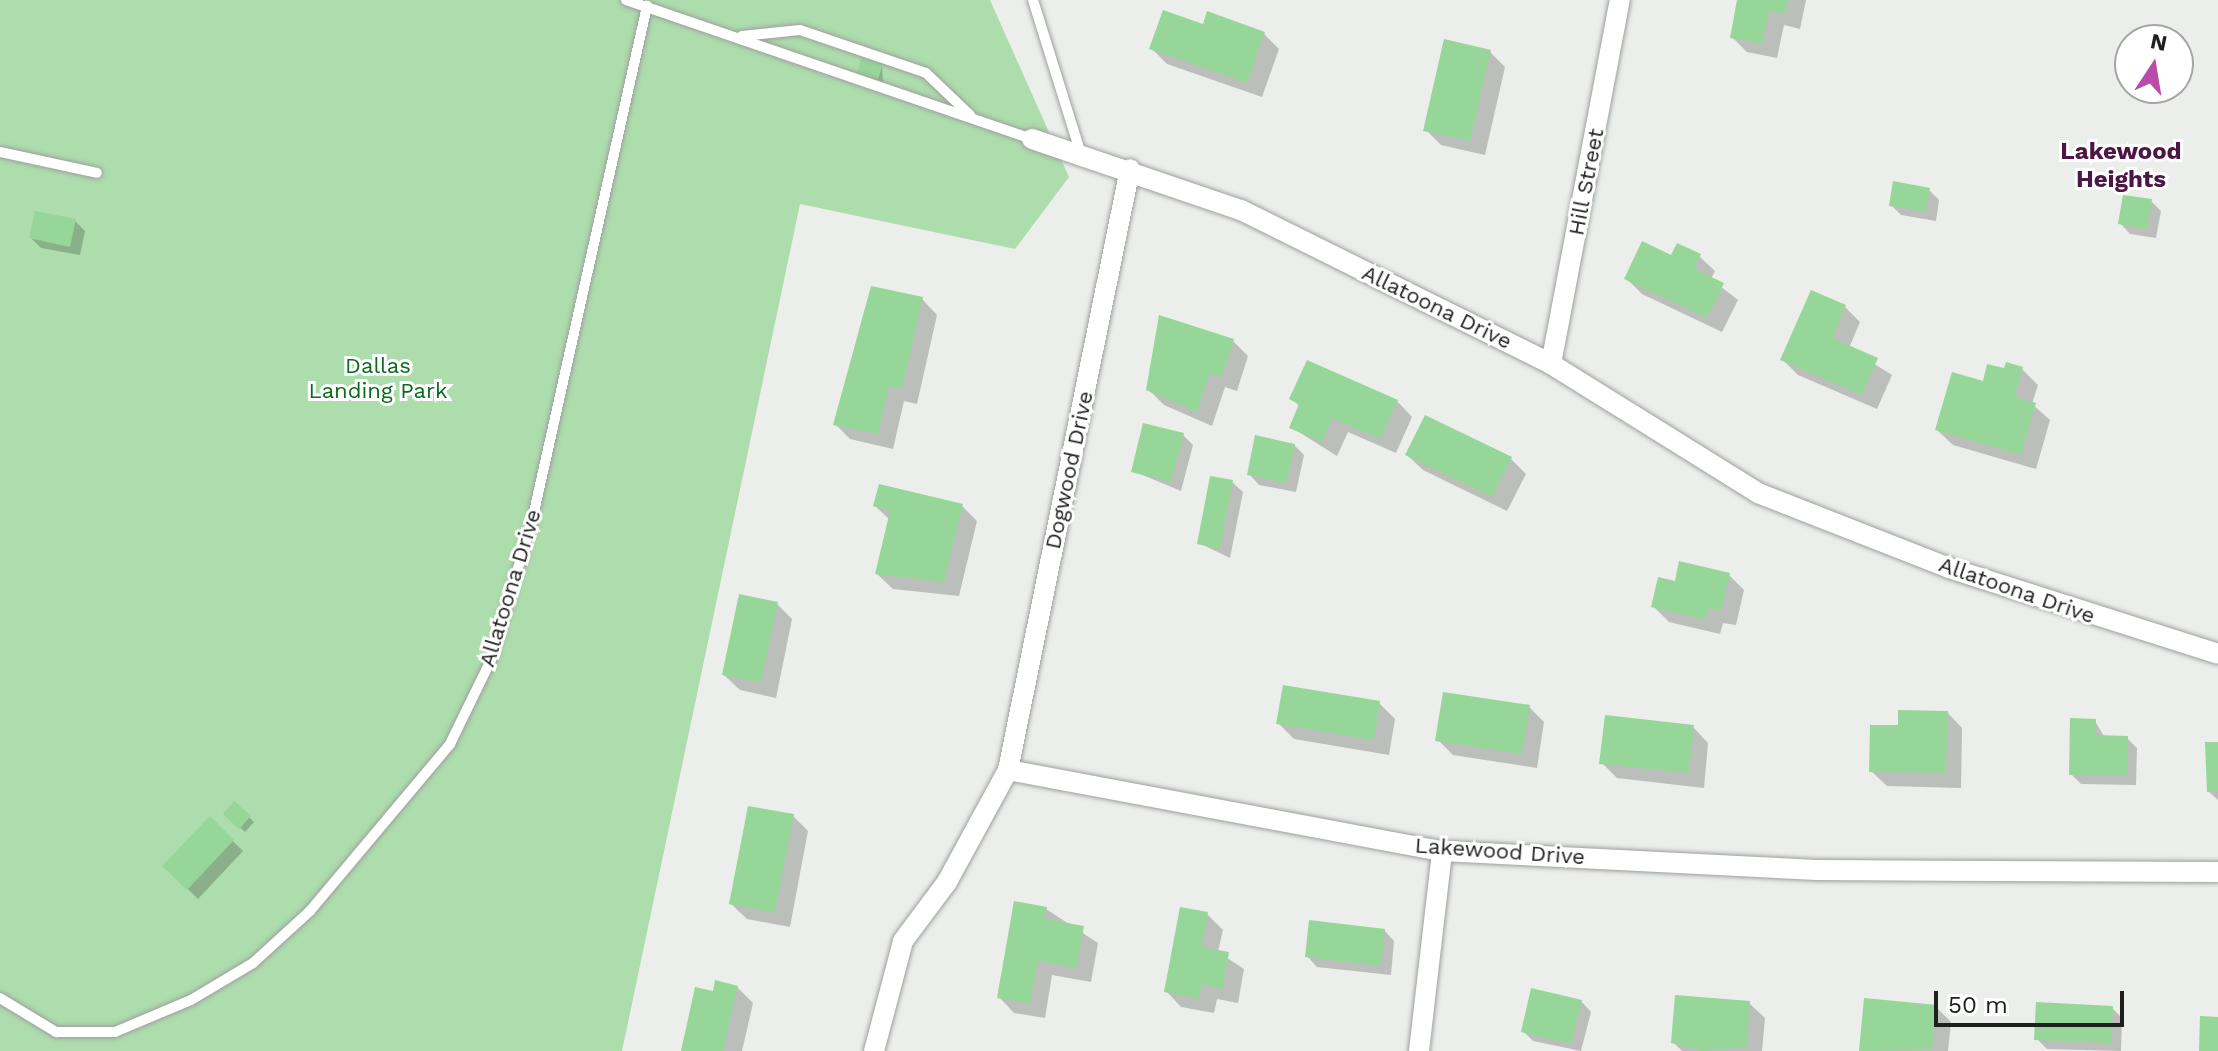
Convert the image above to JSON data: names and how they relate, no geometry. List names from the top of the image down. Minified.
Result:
{"streets":{"street":["Hill Street","Allatoona Drive","Dogwood Drive","Lakewood Drive"]},"crossings":[["Hill Street","Allatoona Drive"],["Allatoona Drive","Dogwood Drive"],["Dogwood Drive","Lakewood Drive"]],"districts":["Lakewood Heights"],"parks":["Dallas Landing Park"],"scale_bar":"50 m","north":"top"}
